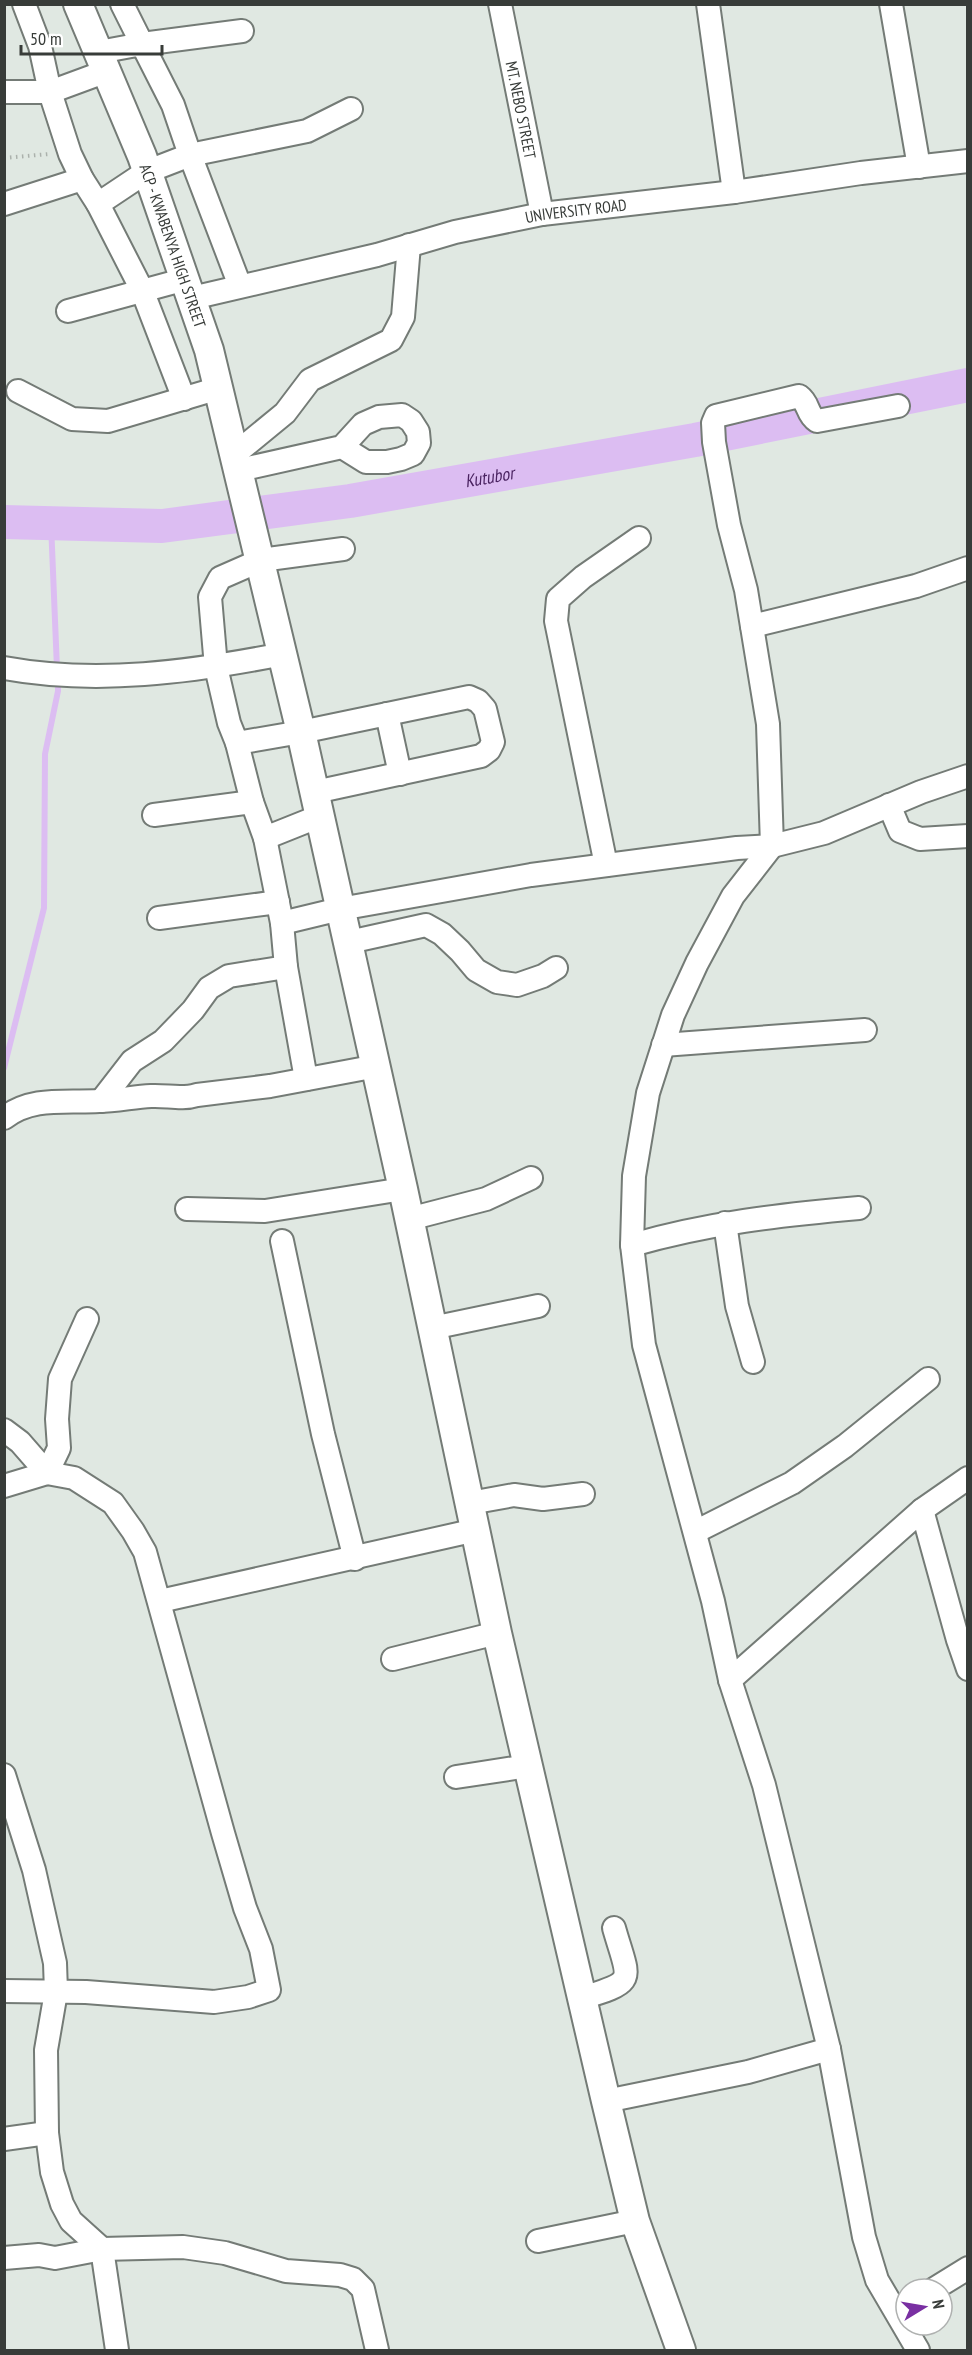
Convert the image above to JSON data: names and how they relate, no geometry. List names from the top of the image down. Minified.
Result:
{"streets":{"main road":["ACP - KWABENYA HIGH STREET"],"street":["MT. NEBO STREET","UNIVERSITY ROAD"]},"crossings":[["MT. NEBO STREET","UNIVERSITY ROAD"],["UNIVERSITY ROAD","ACP - KWABENYA HIGH STREET"]],"water":["Kutubor"],"scale_bar":"50 m","north":"right"}
